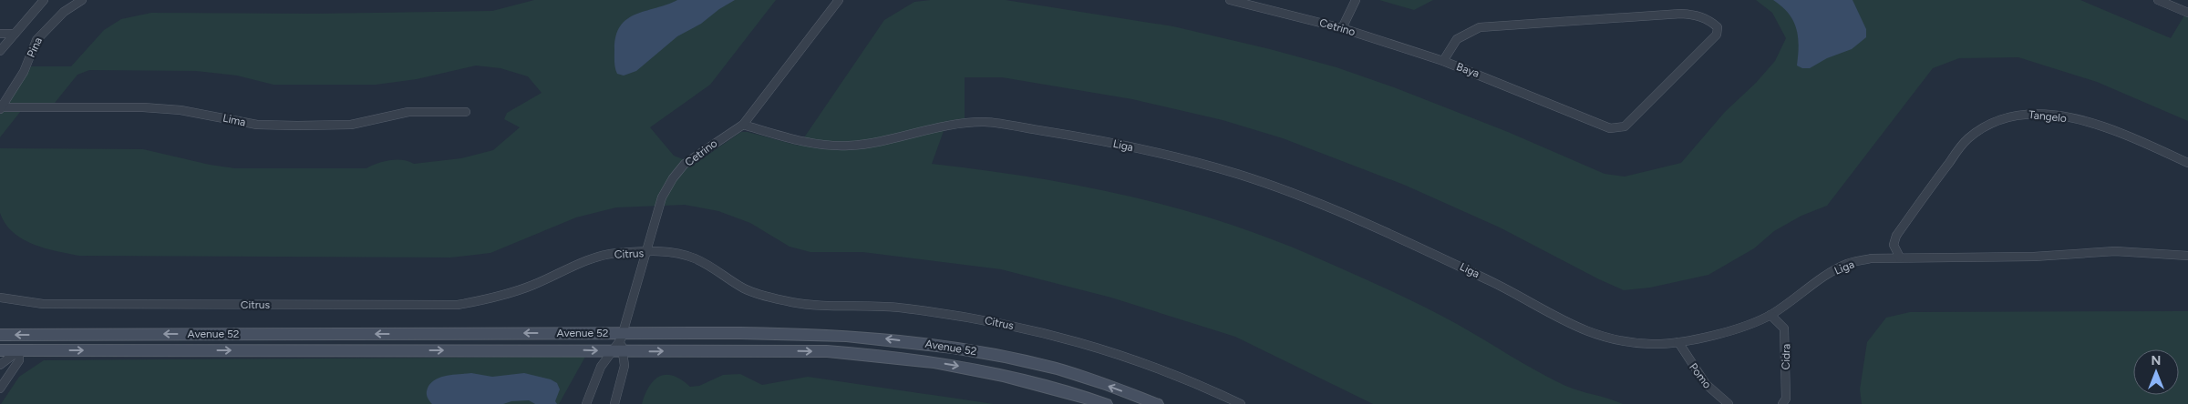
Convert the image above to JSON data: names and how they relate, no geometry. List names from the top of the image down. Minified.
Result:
{"streets":{"main road":["Avenue 52"],"street":["Cetrino","Pina","Baya","Tangelo","Lima","Liga","Citrus","Cidra","Pomo"]},"crossings":[["Cetrino","Baya"],["Cetrino","Liga"],["Cetrino","Citrus"],["Cetrino","Avenue 52"],["Pina","Lima"],["Tangelo","Liga"],["Liga","Cidra"],["Liga","Pomo"]],"north":"top"}
